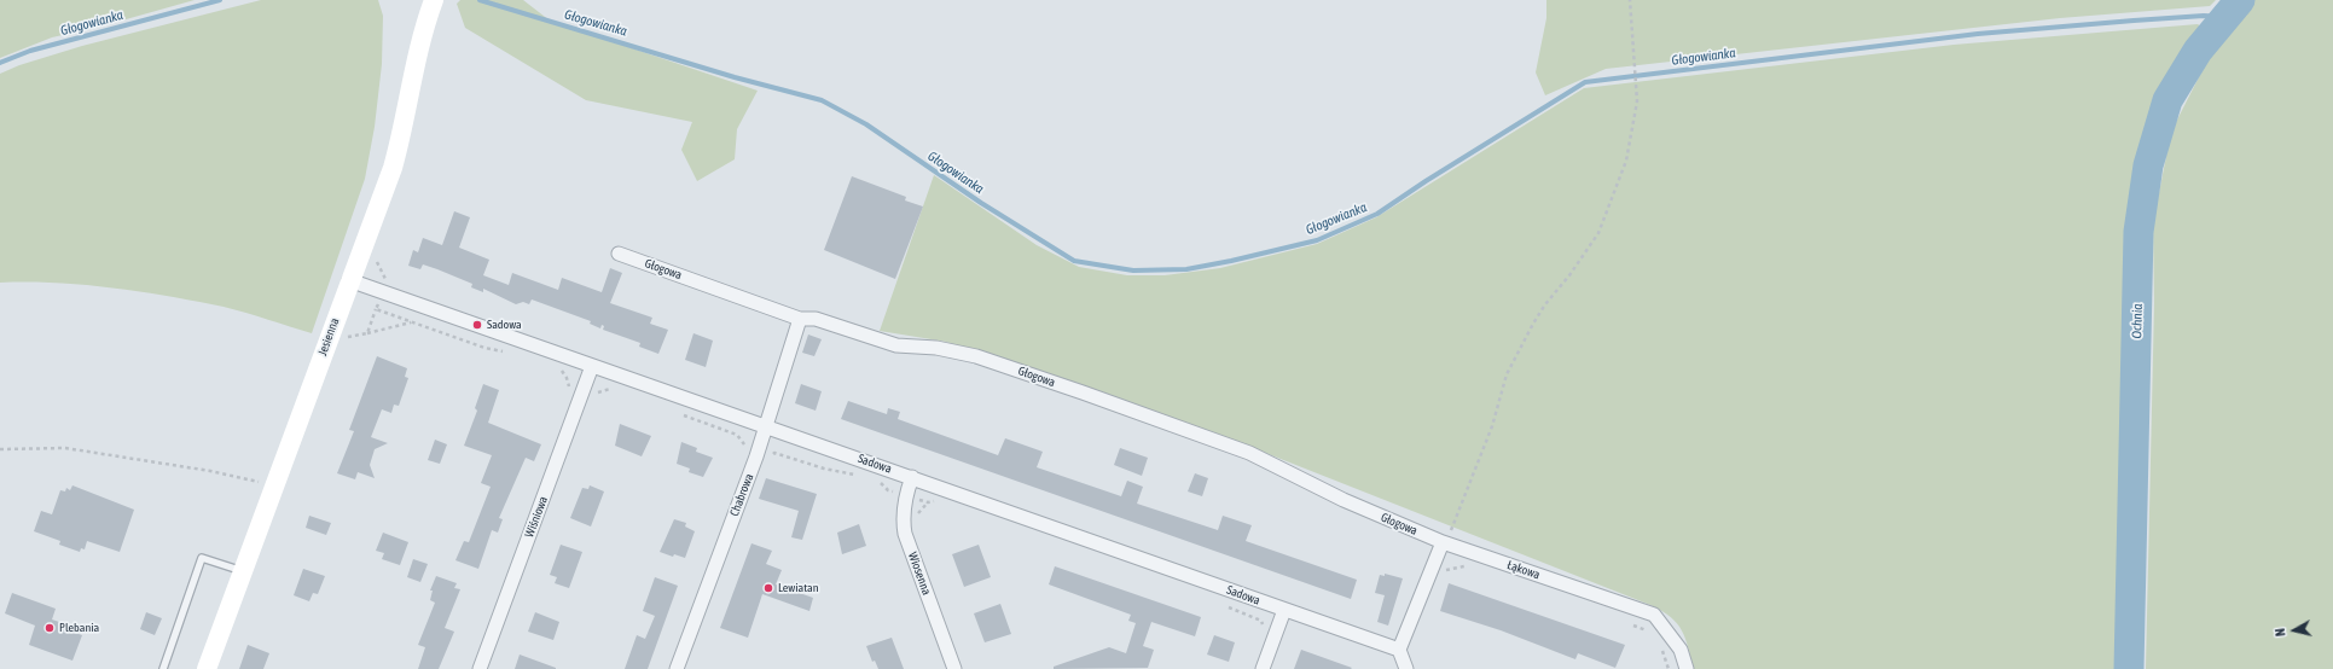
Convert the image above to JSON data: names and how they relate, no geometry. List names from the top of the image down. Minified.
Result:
{"streets":{"street":["Głogowa","Jesienna","Sadowa","Chabrowa","Wiśniowa","Łąkowa","Wiosenna"]},"crossings":[["Głogowa","Chabrowa"],["Głogowa","Łąkowa"],["Jesienna","Sadowa"],["Sadowa","Chabrowa"],["Sadowa","Wiśniowa"],["Sadowa","Wiosenna"]],"water":["Głogowianka","Ochnia"],"places":["Sadowa","Lewiatan","Plebania"],"north":"left"}
